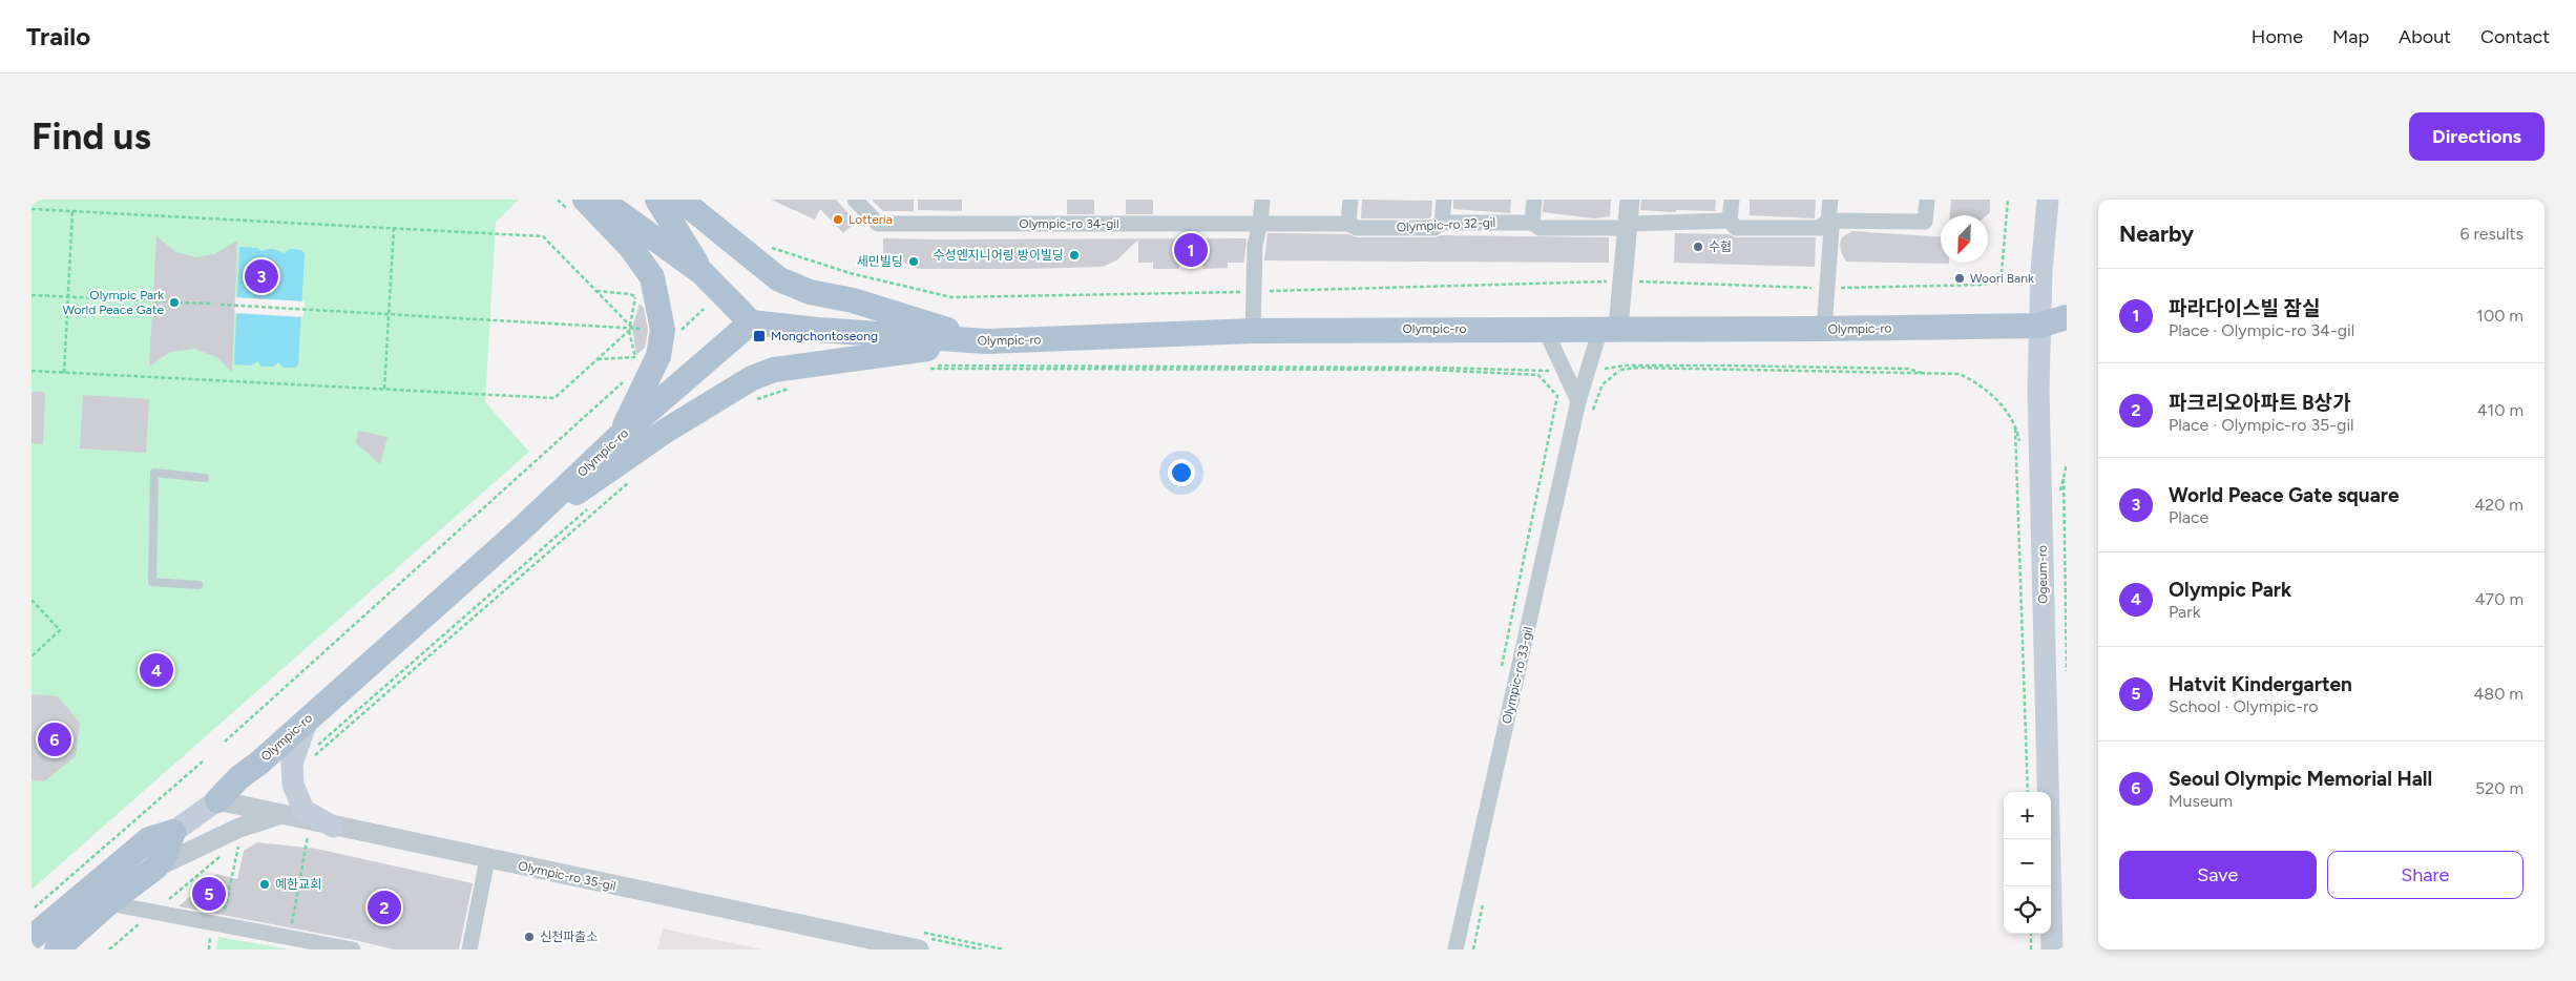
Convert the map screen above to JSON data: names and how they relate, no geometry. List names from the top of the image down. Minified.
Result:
{"streets":{"main road":["Olympic-ro","Ogeum-ro"],"street":["Olympic-ro 34-gil","Olympic-ro 32-gil","Olympic-ro 33-gil","Olympic-ro 35-gil"]},"crossings":[["Olympic-ro 34-gil","Olympic-ro 32-gil"],["Olympic-ro","Ogeum-ro"],["Olympic-ro","Olympic-ro 33-gil"],["Olympic-ro","Olympic-ro 35-gil"]],"places":{"other":["Lotteria","수협","수성엔지니어링 방이빌딩","세민빌딩","Woori Bank","Olympic Park World Peace Gate","예한교회","신천파출소"],"transit":["Mongchontoseong"]},"north":"bottom left","page":{"header":"Trailo","nav":["Home","Map","About","Contact"],"buttons":["Directions",["Save","Share"]],"title":"Find us","heading":["Nearby","6 results"],"pins":["1","3","4","6","5","2"],"list":[{"mark":"1","name":"파라다이스빌 잠실","note":"Place · Olympic-ro 34-gil","value":"100 m"},{"mark":"2","name":"파크리오아파트 B상가","note":"Place · Olympic-ro 35-gil","value":"410 m"},{"mark":"3","name":"World Peace Gate square","note":"Place","value":"420 m"},{"mark":"4","name":"Olympic Park","note":"Park","value":"470 m"},{"mark":"5","name":"Hatvit Kindergarten","note":"School · Olympic-ro","value":"480 m"},{"mark":"6","name":"Seoul Olympic Memorial Hall","note":"Museum","value":"520 m"}],"map_buttons":["+","−"]}}
